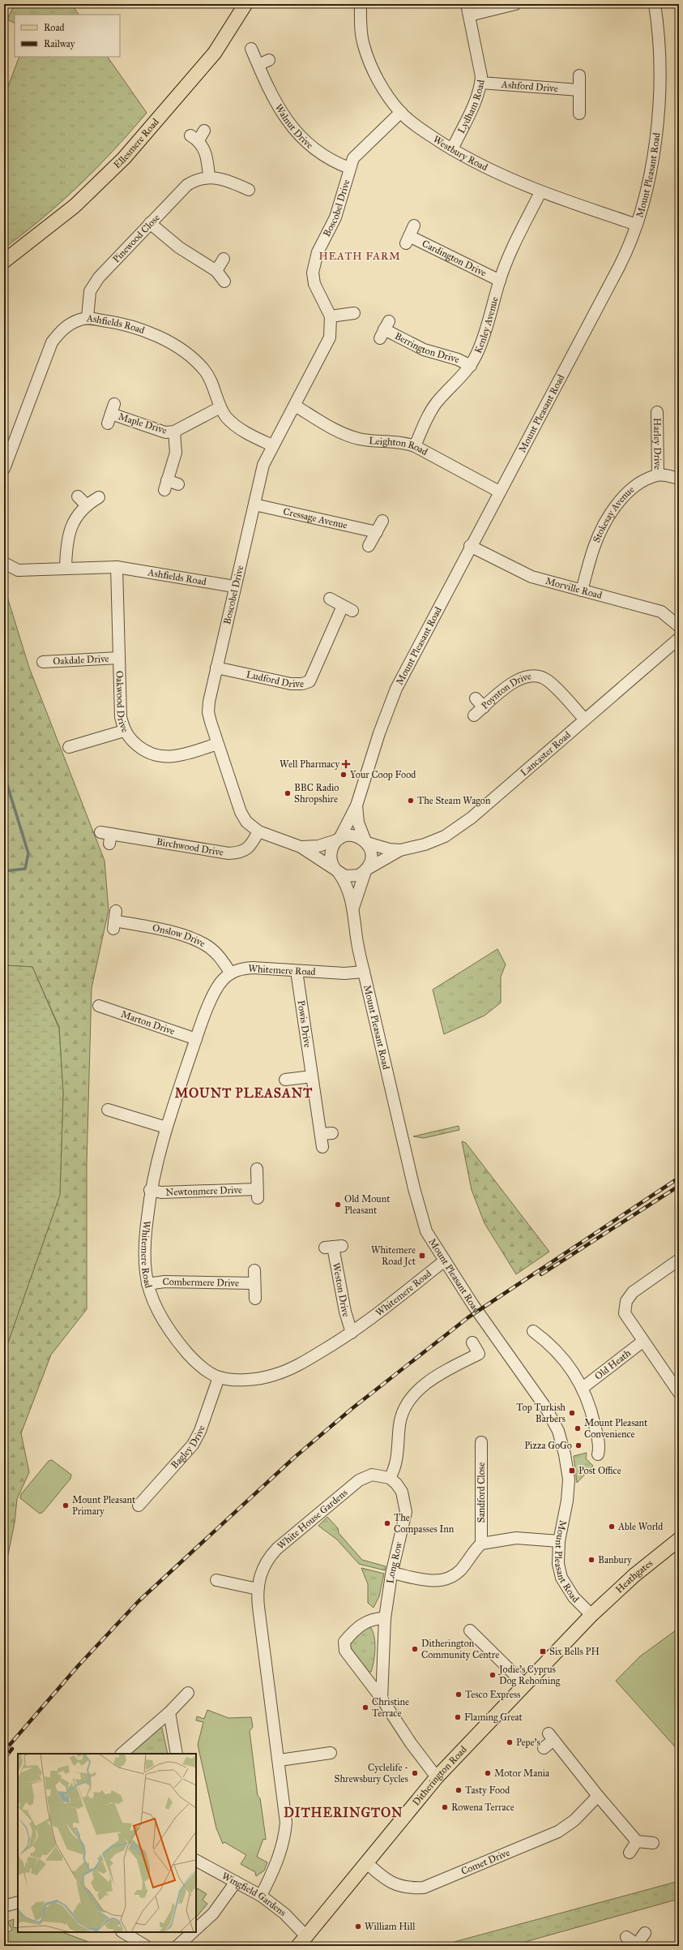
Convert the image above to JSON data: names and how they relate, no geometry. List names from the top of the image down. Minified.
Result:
{"streets":{"main road":["Ellesmere Road","Heathgates","Ditherington Road"],"street":["Ashford Drive","Lydham Road","Walnut Drive","Westbury Road","Mount Pleasant Road","Boscobel Drive","Pinewood Close","Cardington Drive","Kenley Avenue","Ashfields Road","Berrington Drive","Maple Drive","Harley Drive","Leighton Road","Stokesay Avenue","Cressage Avenue","Morville Road","Oakdale Drive","Ludford Drive","Poynton Drive","Oakwood Drive","Lancaster Road","Birchwood Drive","Onslow Drive","Whitemere Road","Marton Drive","Powis Drive","Newtonmere Drive","Combermere Drive","Weston Drive","Old Heath","Bagley Drive","Sandford Close","White House Gardens","Long Row","Comet Drive","Wingfield Gardens"]},"crossings":[["Ashford Drive","Lydham Road"],["Lydham Road","Westbury Road"],["Walnut Drive","Boscobel Drive"],["Westbury Road","Mount Pleasant Road"],["Westbury Road","Boscobel Drive"],["Westbury Road","Kenley Avenue"],["Mount Pleasant Road","Boscobel Drive"],["Mount Pleasant Road","Leighton Road"],["Mount Pleasant Road","Morville Road"],["Mount Pleasant Road","Lancaster Road"],["Mount Pleasant Road","Whitemere Road"],["Mount Pleasant Road","Heathgates"],["Mount Pleasant Road","Ditherington Road"],["Boscobel Drive","Ashfields Road"],["Boscobel Drive","Leighton Road"],["Boscobel Drive","Cressage Avenue"],["Boscobel Drive","Ludford Drive"],["Boscobel Drive","Oakwood Drive"],["Boscobel Drive","Lancaster Road"],["Boscobel Drive","Birchwood Drive"],["Pinewood Close","Ashfields Road"],["Cardington Drive","Kenley Avenue"],["Kenley Avenue","Berrington Drive"],["Kenley Avenue","Leighton Road"],["Ashfields Road","Maple Drive"],["Ashfields Road","Oakwood Drive"],["Harley Drive","Stokesay Avenue"],["Stokesay Avenue","Morville Road"],["Oakdale Drive","Oakwood Drive"],["Poynton Drive","Lancaster Road"],["Onslow Drive","Whitemere Road"],["Whitemere Road","Marton Drive"],["Whitemere Road","Powis Drive"],["Whitemere Road","Newtonmere Drive"],["Whitemere Road","Combermere Drive"],["Whitemere Road","Weston Drive"],["Whitemere Road","Bagley Drive"],["White House Gardens","Long Row"],["White House Gardens","Wingfield Gardens"],["Heathgates","Ditherington Road"],["Ditherington Road","Comet Drive"],["Ditherington Road","Wingfield Gardens"]],"districts":["HEATH FARM","MOUNT PLEASANT","DITHERINGTON"],"places":{"health":["Well Pharmacy"],"other":["Your Coop Food","BBC Radio Shropshire","The Steam Wagon","Old Mount Pleasant","Top Turkish Barbers","Mount Pleasant Convenience","Pizza GoGo","Mount Pleasant Primary","The Compasses Inn","Able World","Banbury","Ditherington Community Centre","Jodie's Cyprus Dog Rehoming","Tesco Express","Christine Terrace","Flaming Great","Pepe's","Cyclelife - Shrewsbury Cycles","Motor Mania","Tasty Food","Rowena Terrace","William Hill"],"transit":["Whitemere Road Jct","Post Office","Six Bells PH"]},"legend":["Road","Railway"]}
